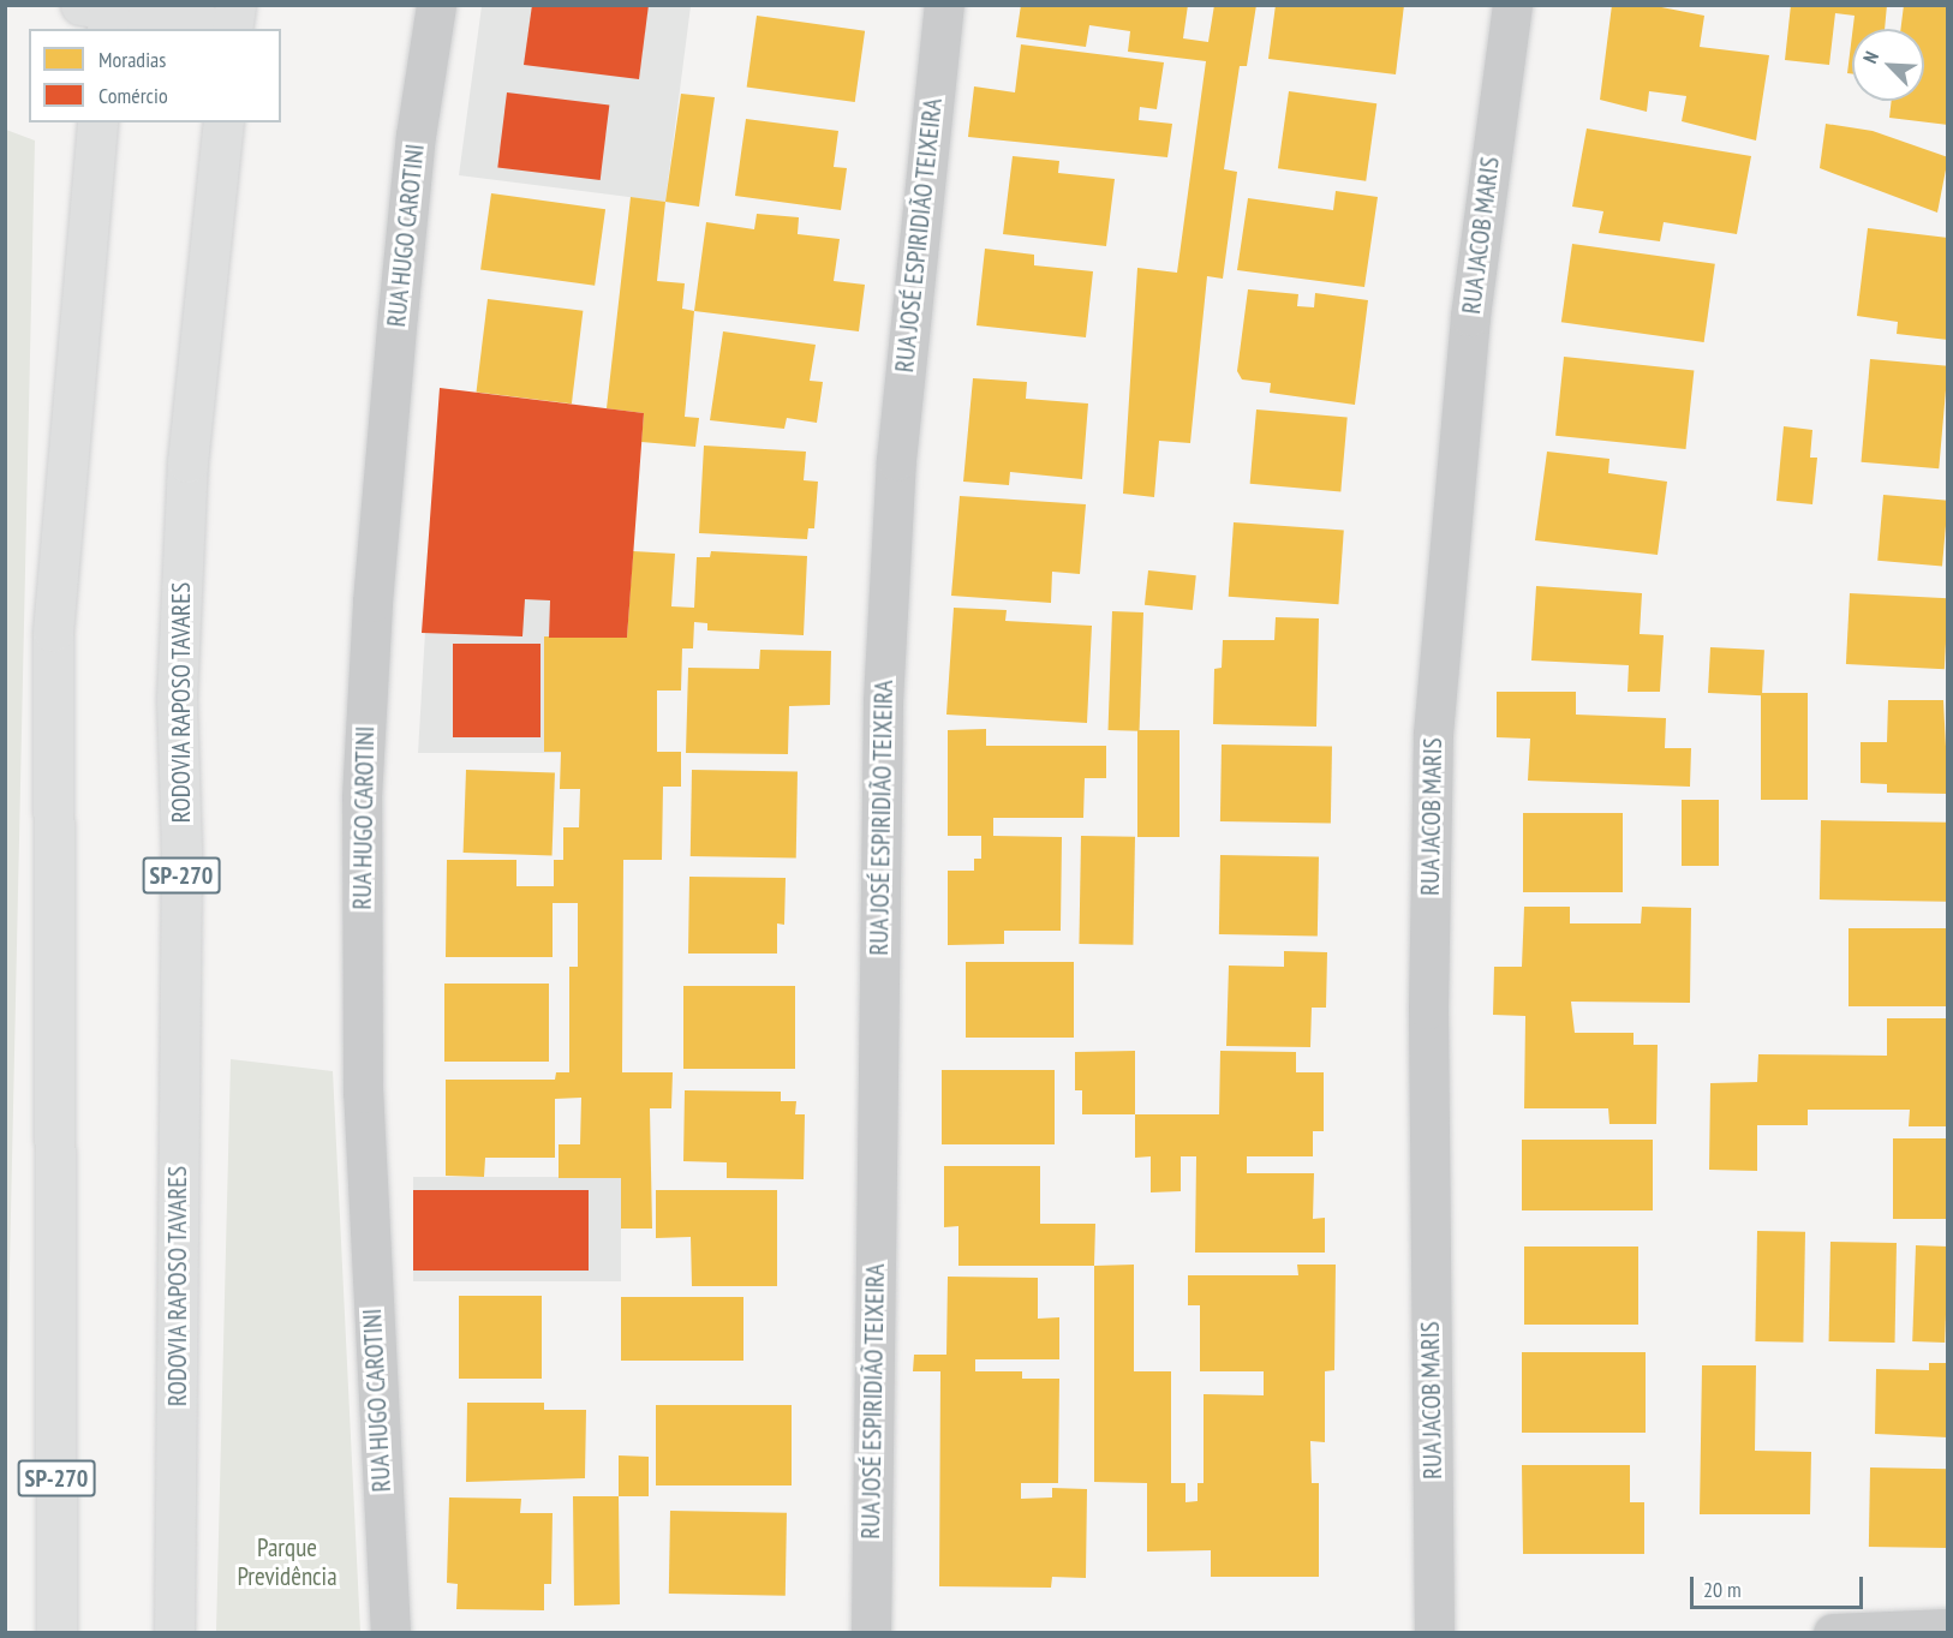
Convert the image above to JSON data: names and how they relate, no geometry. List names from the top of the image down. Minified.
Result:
{"streets":{"main road":["RODOVIA RAPOSO TAVARES","SP-270"],"street":["RUA HUGO CAROTINI","RUA JOSÉ ESPIRIDIÃO TEIXEIRA","RUA JACOB MARIS"]},"parks":["Parque Previdência"],"legend":["Moradias","Comércio"],"scale_bar":"20 m","north":"top left"}
